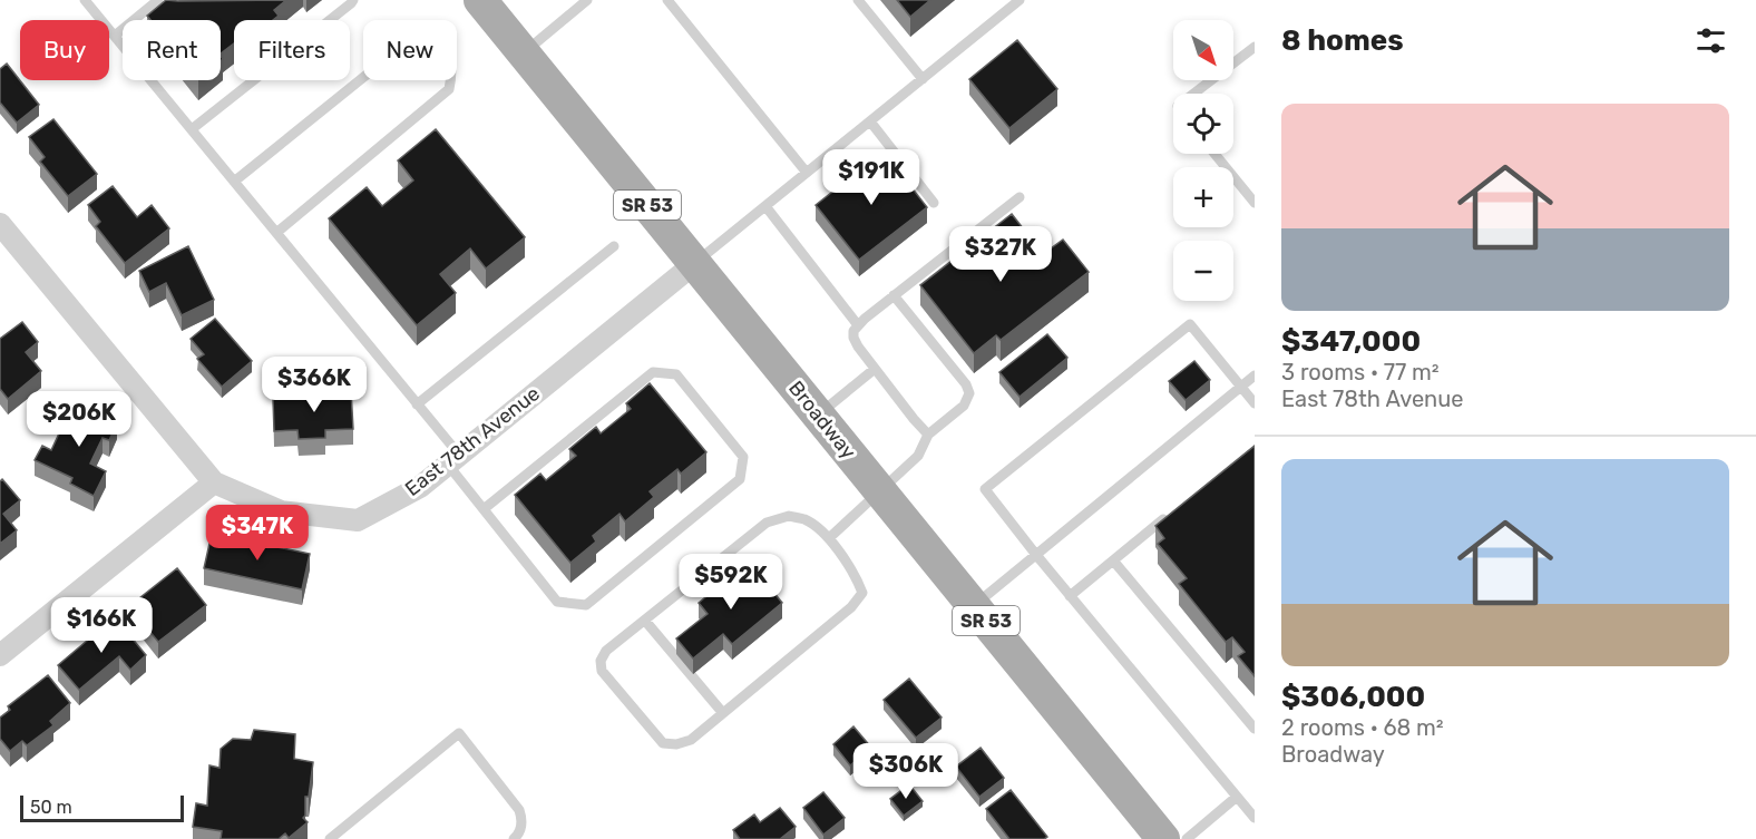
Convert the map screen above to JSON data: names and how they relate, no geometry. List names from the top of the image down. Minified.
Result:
{"streets":{"main road":["SR 53","Broadway"],"street":["East 78th Avenue"]},"crossings":[["Broadway","East 78th Avenue"]],"scale_bar":"50 m","north":"bottom right","page":{"heading":"8 homes","map_buttons":["+","−"],"chip":["Buy","Rent","Filters","New"],"list":[{"name":"$347,000","note":"3 rooms · 77 m² · East 78th Avenue"},{"name":"$306,000","note":"2 rooms · 68 m² · Broadway"}],"price":["$191K","$327K","$366K","$206K","$347K","$592K","$166K","$306K"],"scale":"50 m"}}
